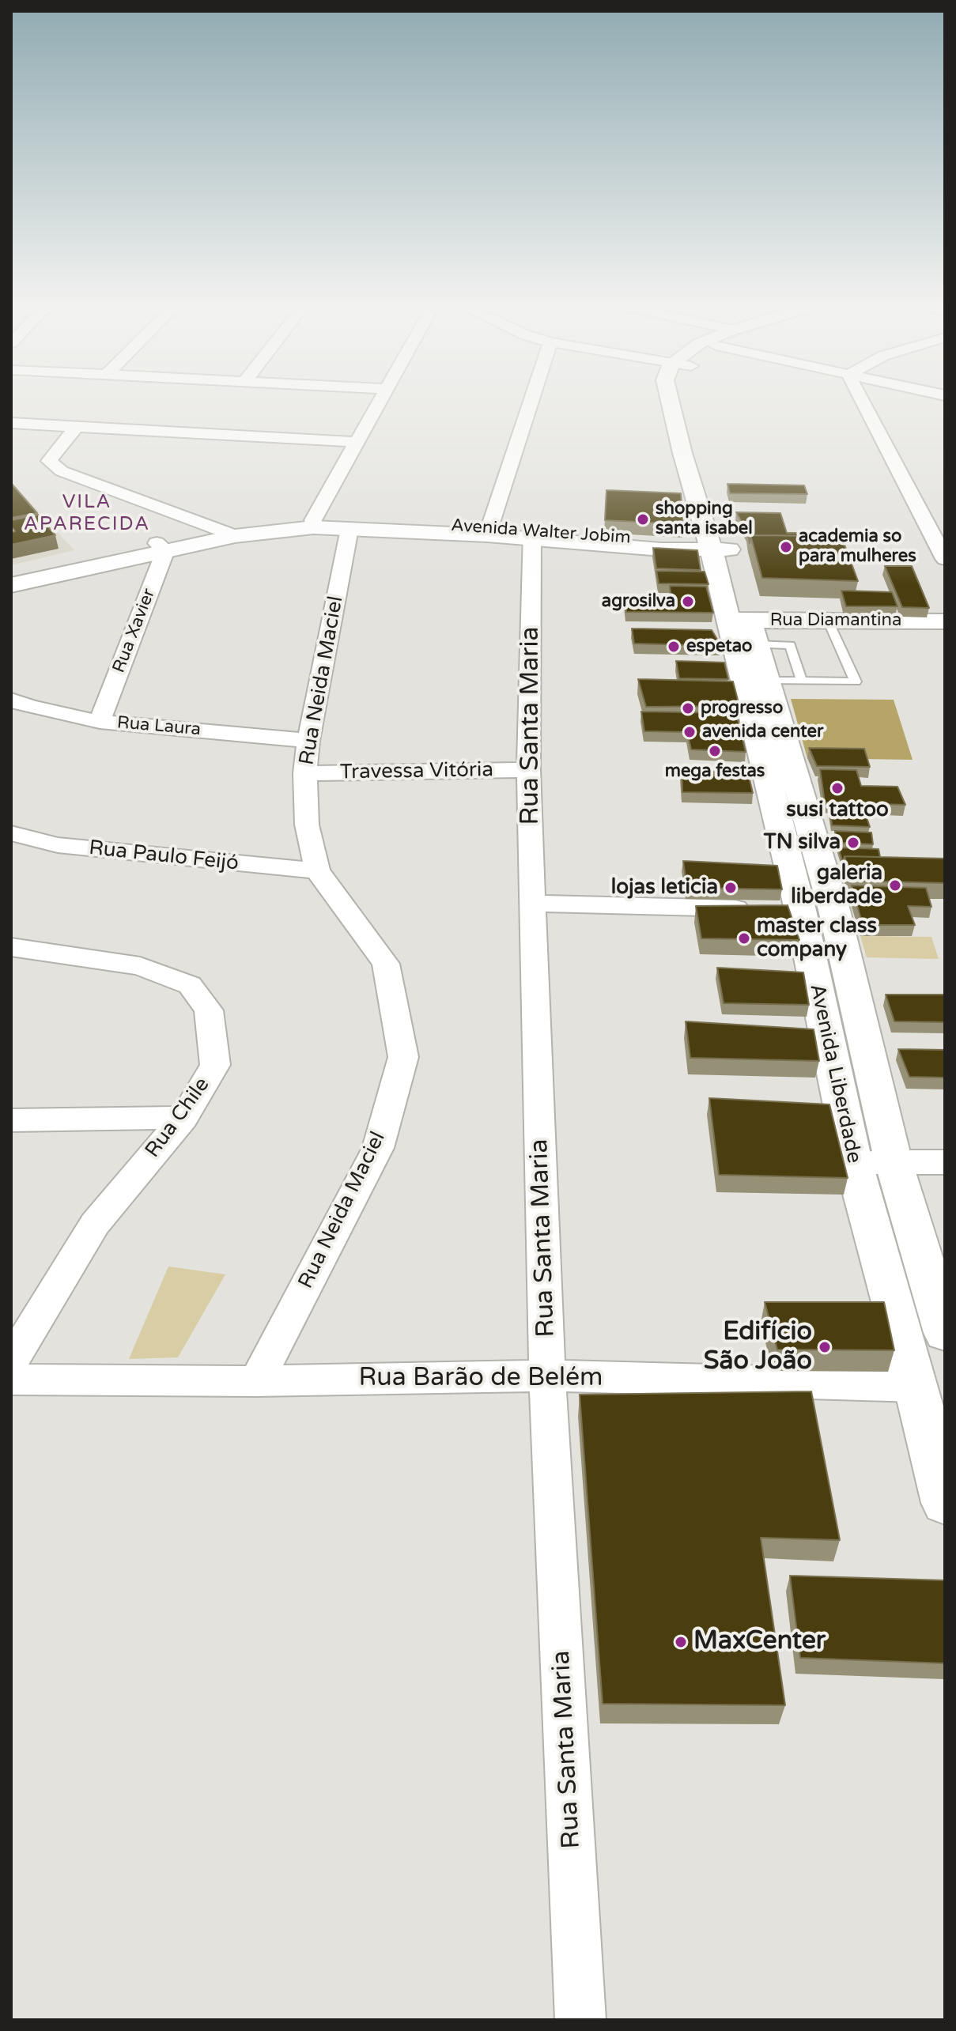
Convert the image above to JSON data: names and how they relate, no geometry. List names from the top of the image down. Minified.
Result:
{"streets":{"main road":["Avenida Walter Jobim","Rua Diamantina","Avenida Liberdade"],"street":["Rua Xavier","Rua Neida Maciel","Rua Santa Maria","Rua Laura","Travessa Vitória","Rua Paulo Feijó","Rua Chile","Rua Barão de Belém"]},"crossings":[["Avenida Walter Jobim","Rua Xavier"],["Avenida Walter Jobim","Rua Neida Maciel"],["Avenida Walter Jobim","Rua Santa Maria"],["Avenida Walter Jobim","Avenida Liberdade"],["Rua Diamantina","Avenida Liberdade"],["Rua Xavier","Rua Laura"],["Rua Neida Maciel","Rua Laura"],["Rua Neida Maciel","Travessa Vitória"],["Rua Neida Maciel","Rua Paulo Feijó"],["Rua Neida Maciel","Rua Barão de Belém"],["Rua Santa Maria","Travessa Vitória"],["Rua Santa Maria","Rua Barão de Belém"],["Avenida Liberdade","Rua Barão de Belém"]],"districts":["VILA APARECIDA"],"places":["shopping santa isabel","academia so para mulheres","agrosilva","espetao","progresso","avenida center","mega festas","susi tattoo","TN silva","galeria liberdade","lojas leticia","master class company","Edifício São João","MaxCenter"]}
